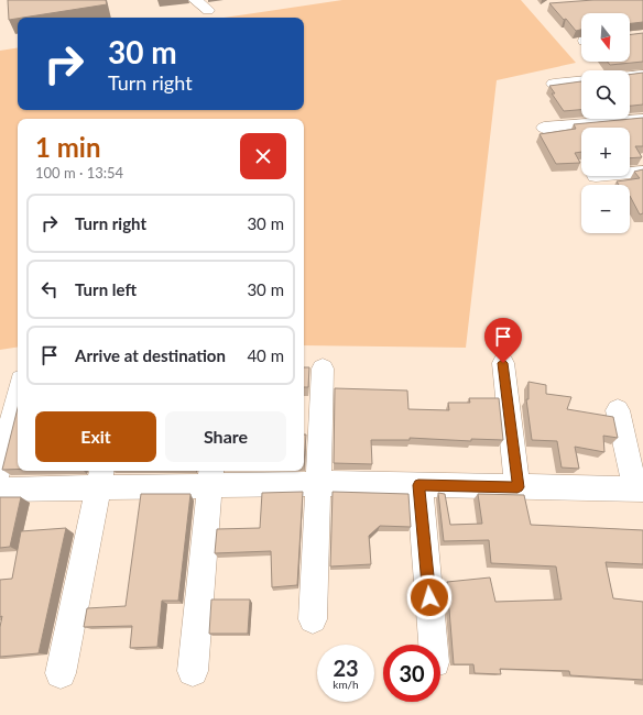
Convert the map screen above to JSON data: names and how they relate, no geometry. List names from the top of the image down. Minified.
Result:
{"north":"bottom","page":{"map_buttons":["+","−"],"turn":["30 m","Turn right"],"heading":["1 min","100 m · 13:54"],"list":[{"name":"Turn right","value":"30 m"},{"name":"Turn left","value":"30 m"},{"name":"Arrive at destination","value":"40 m"}],"buttons":["Exit","Share"],"speed":"23 km/h","limit":"30"}}
